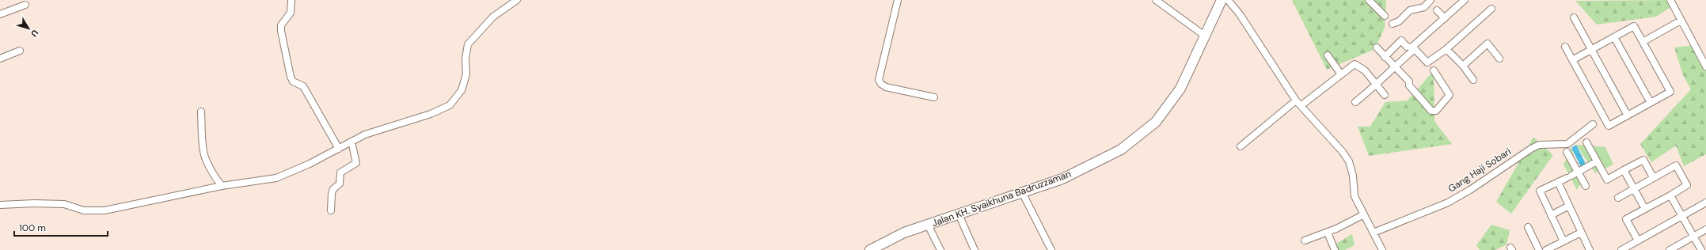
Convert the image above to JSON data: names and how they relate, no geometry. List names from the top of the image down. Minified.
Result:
{"streets":{"main road":["Jalan KH. Syaikhuna Badruzzaman"],"street":["Gang Haji Sobari"]},"scale_bar":"100 m","north":"bottom right"}
